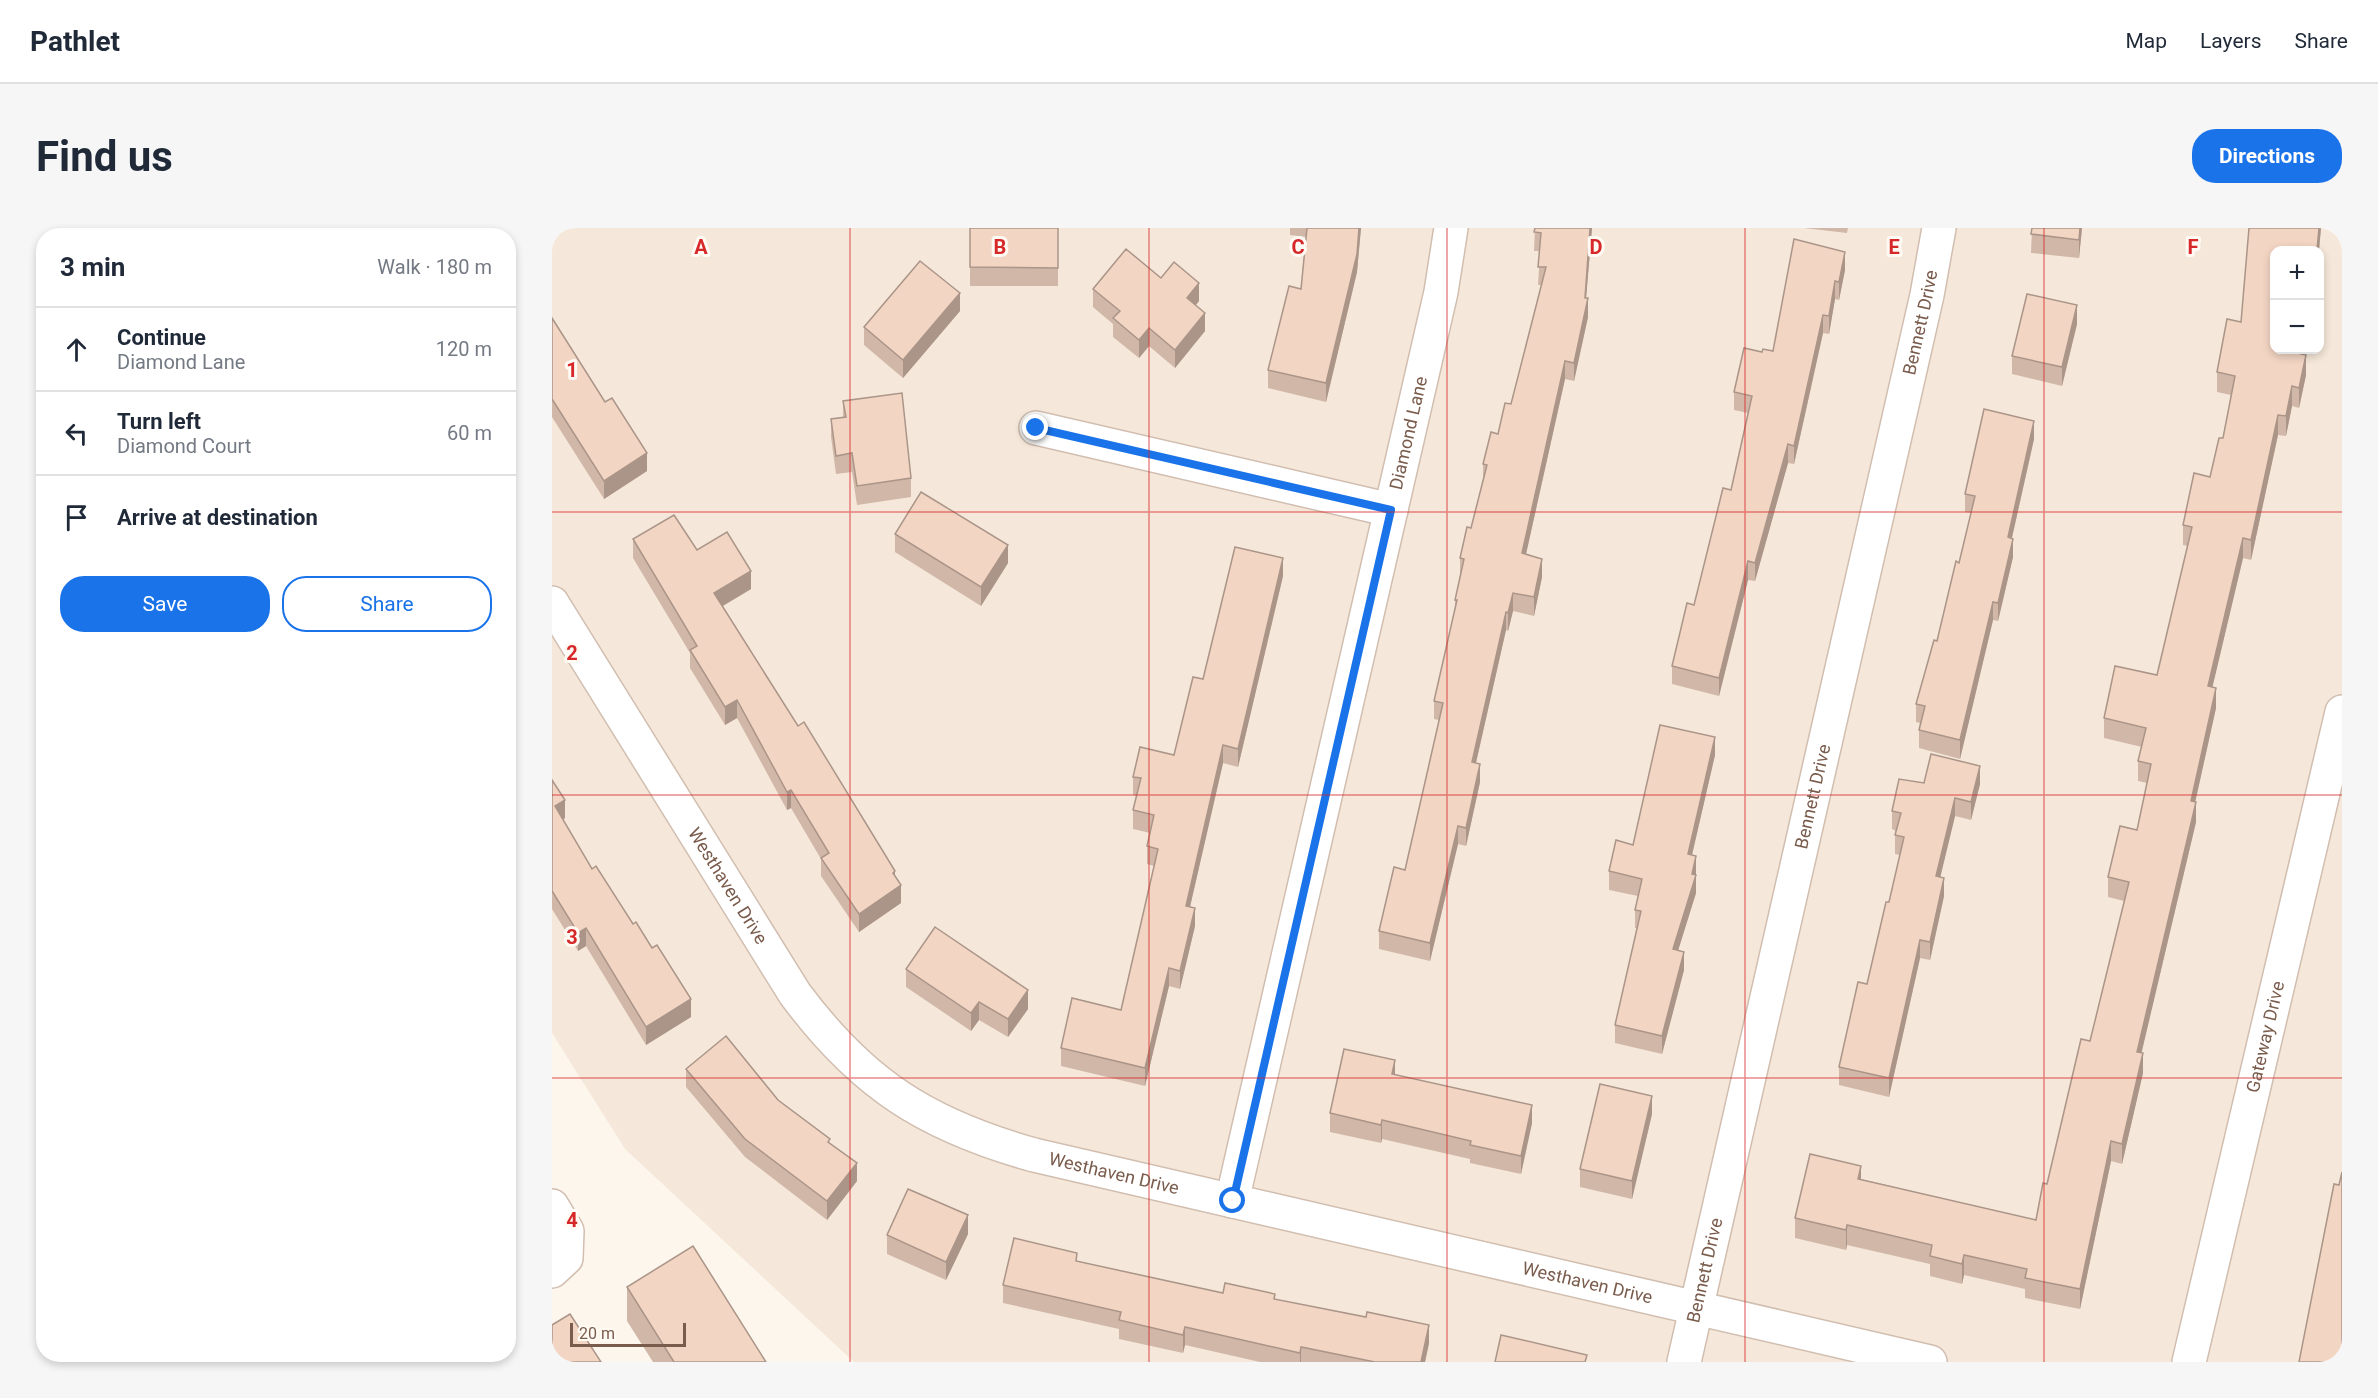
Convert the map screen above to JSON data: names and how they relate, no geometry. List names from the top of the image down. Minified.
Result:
{"streets":{"street":["Bennett Drive","Diamond Lane","Westhaven Drive","Gateway Drive"]},"crossings":[["Bennett Drive","Westhaven Drive"],["Diamond Lane","Westhaven Drive"]],"scale_bar":"20 m","page":{"header":"Pathlet","nav":["Map","Layers","Share"],"buttons":["Directions",["Save","Share"]],"title":"Find us","heading":["3 min","Walk · 180 m"],"map_buttons":["+","−"],"list":[["Continue","Diamond Lane","120 m"],["Turn left","Diamond Court","60 m"],"Arrive at destination"],"scale":"20 m"},"grid":{"columns":["A","B","C","D","E","F"],"rows":["1","2","3","4"]}}
